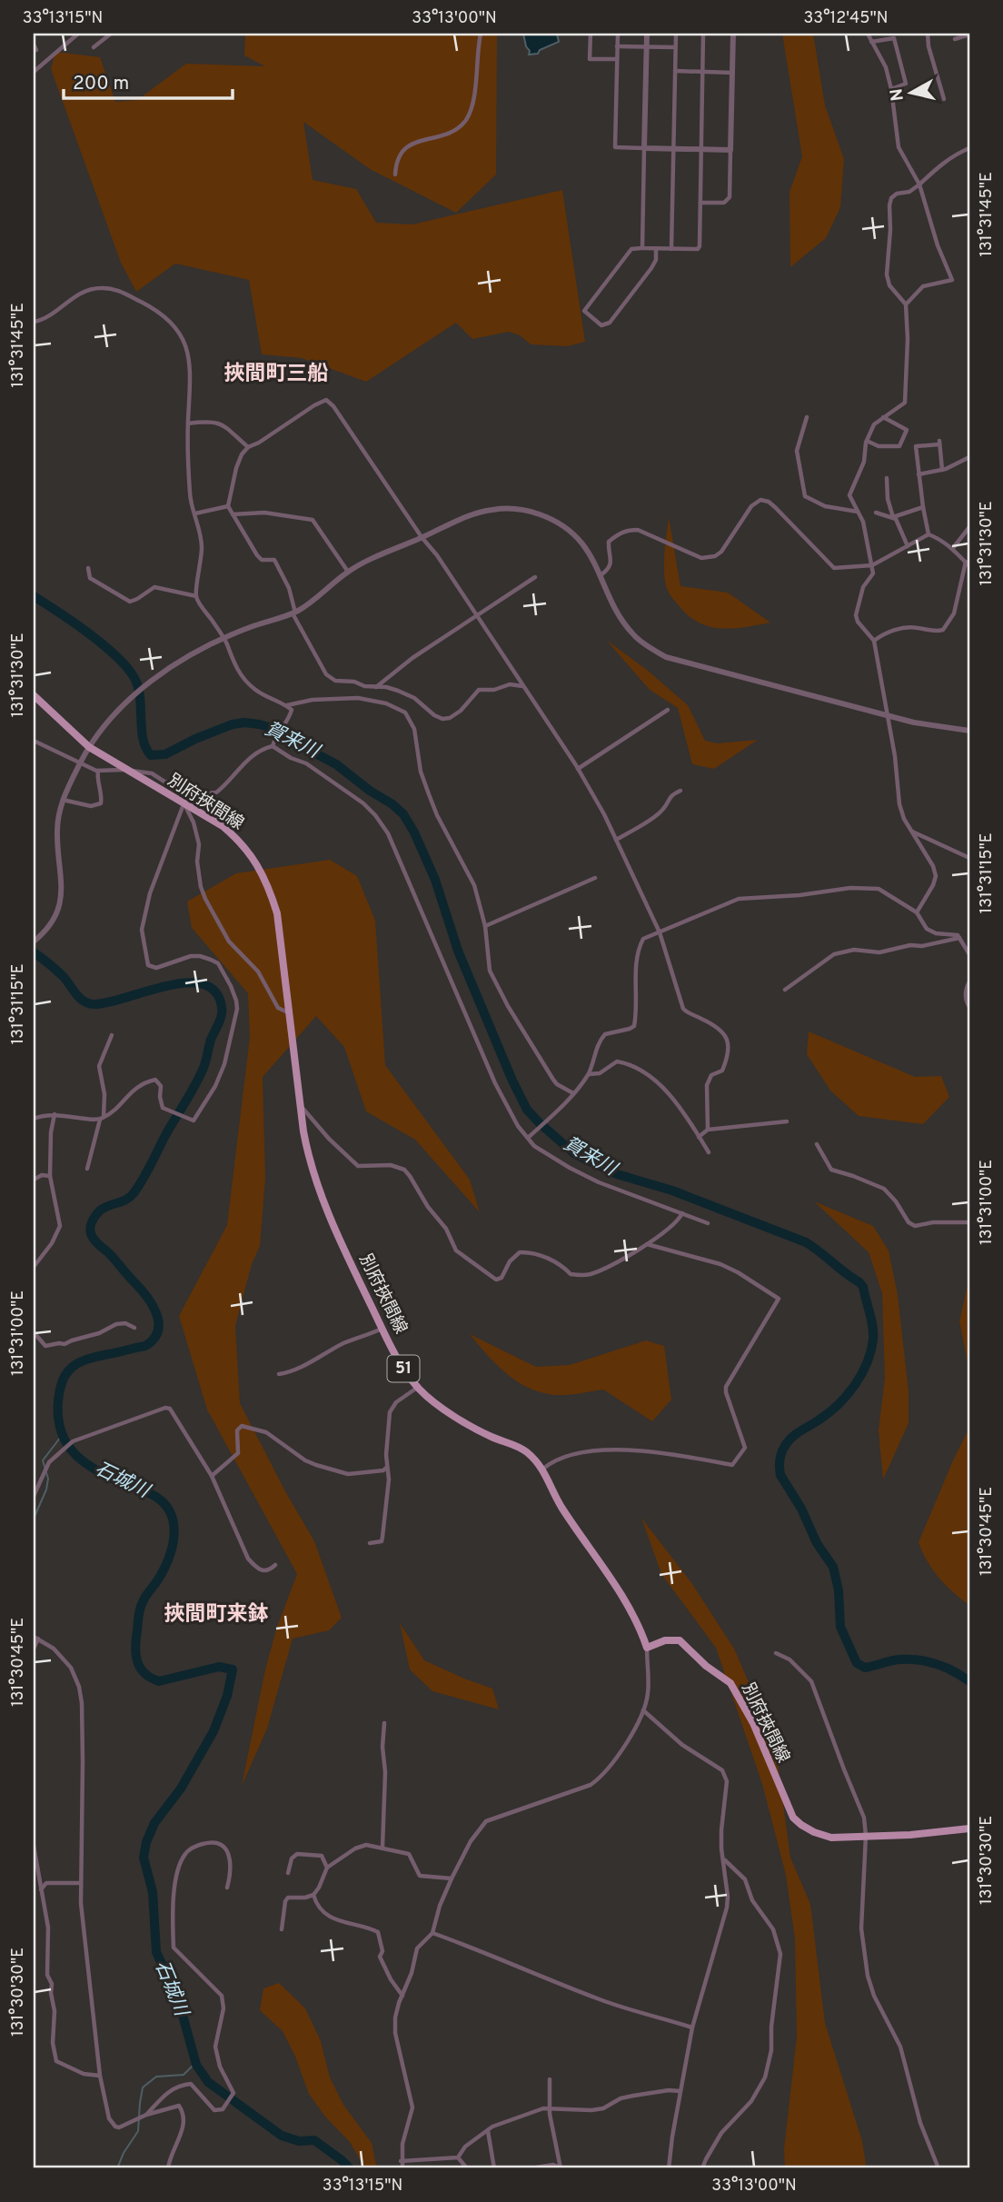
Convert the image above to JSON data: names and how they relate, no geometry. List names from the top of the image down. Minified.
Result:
{"streets":{"main road":["別府挾間線","51"]},"districts":["挾間町三船","挾間町来鉢"],"water":["賀来川","石城川"],"scale_bar":"200 m","north":"left","coordinates":["33°13'15\"N","33°13'00\"N","33°12'45\"N","131°31'45\"E","131°31'30\"E","131°31'15\"E","131°31'00\"E","131°30'45\"E","131°30'30\"E"]}
